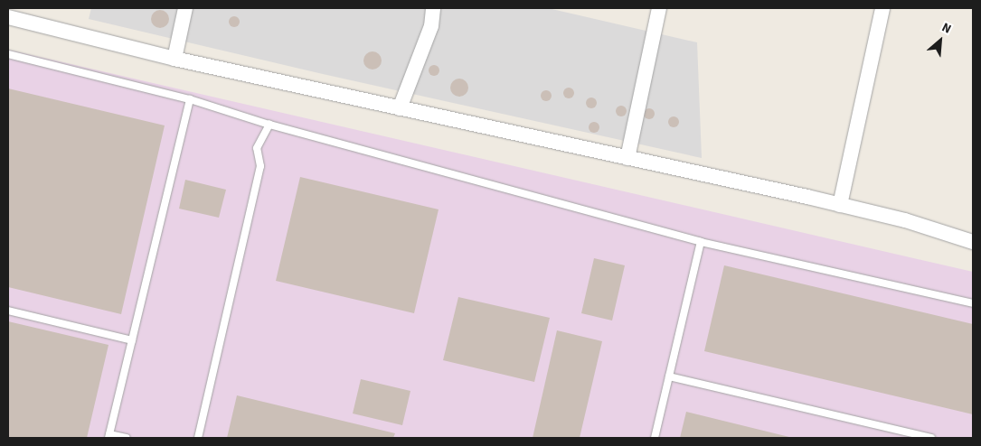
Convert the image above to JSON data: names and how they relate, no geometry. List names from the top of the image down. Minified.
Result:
{"north":"top right"}
